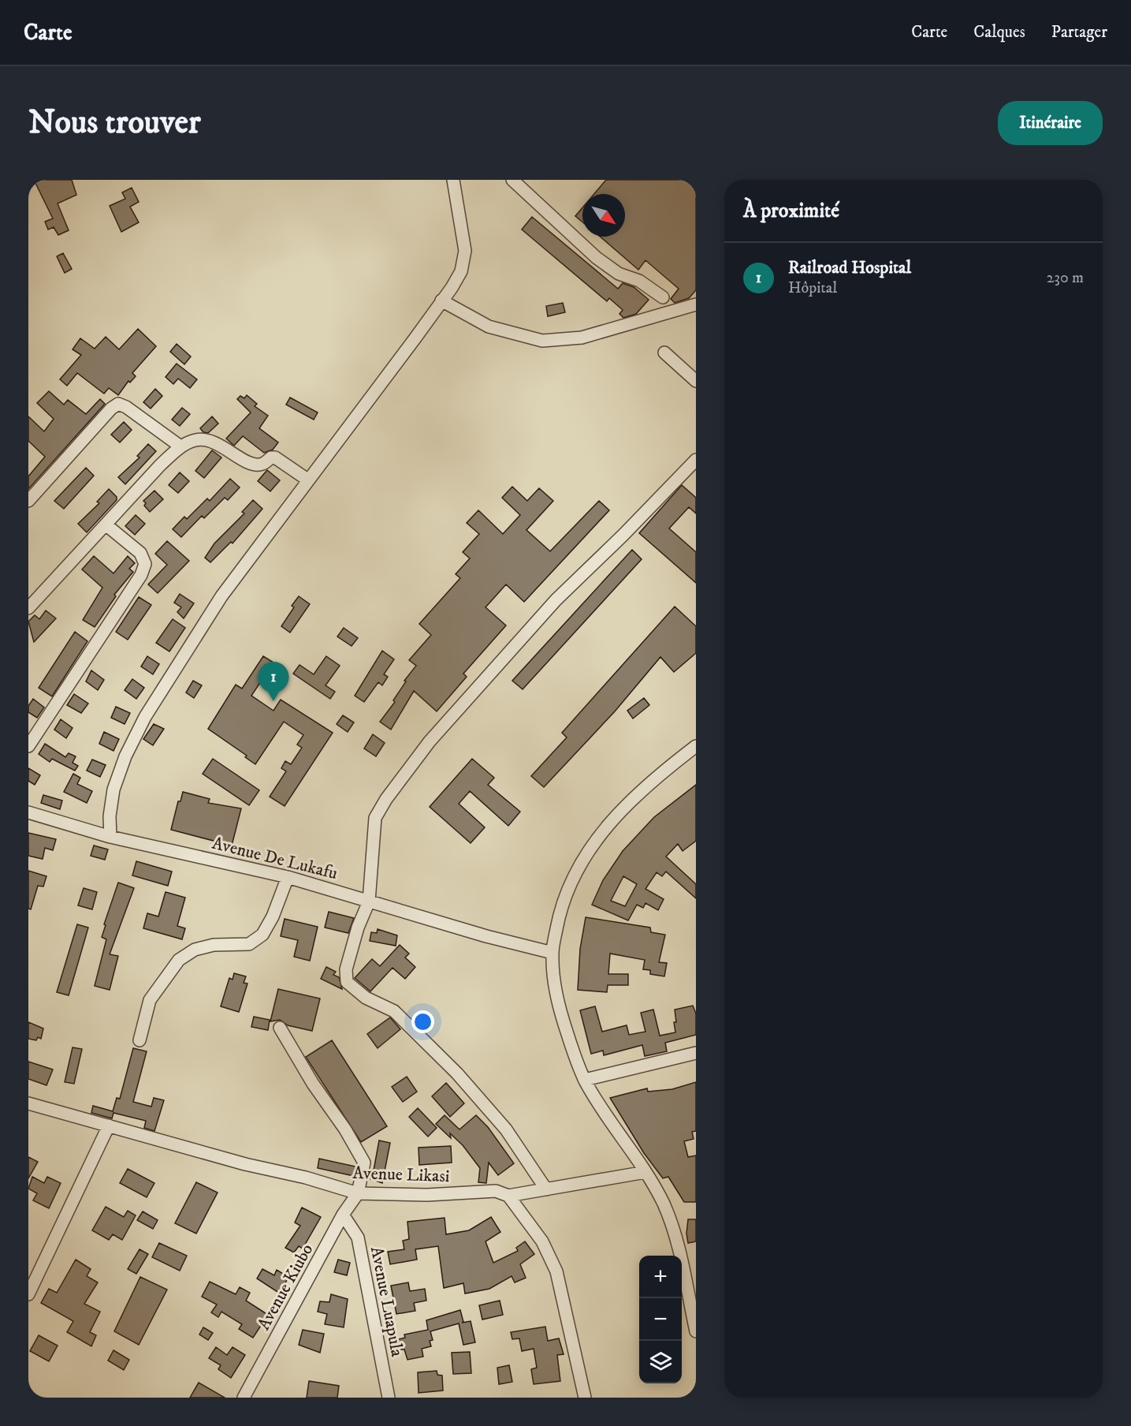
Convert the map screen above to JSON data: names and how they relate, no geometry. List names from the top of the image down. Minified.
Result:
{"streets":{"street":["Avenue De Lukafu","Avenue Likasi","Avenue Kiubo","Avenue Luapula"]},"crossings":[["Avenue Likasi","Avenue Kiubo"],["Avenue Kiubo","Avenue Luapula"]],"north":"bottom right","page":{"header":"Carte","nav":["Carte","Calques","Partager"],"buttons":"Itinéraire","title":"Nous trouver","heading":"À proximité","list":[{"mark":"1","name":"Railroad Hospital","note":"Hôpital","value":"230 m"}],"pins":"1","map_buttons":["+","−"]}}
